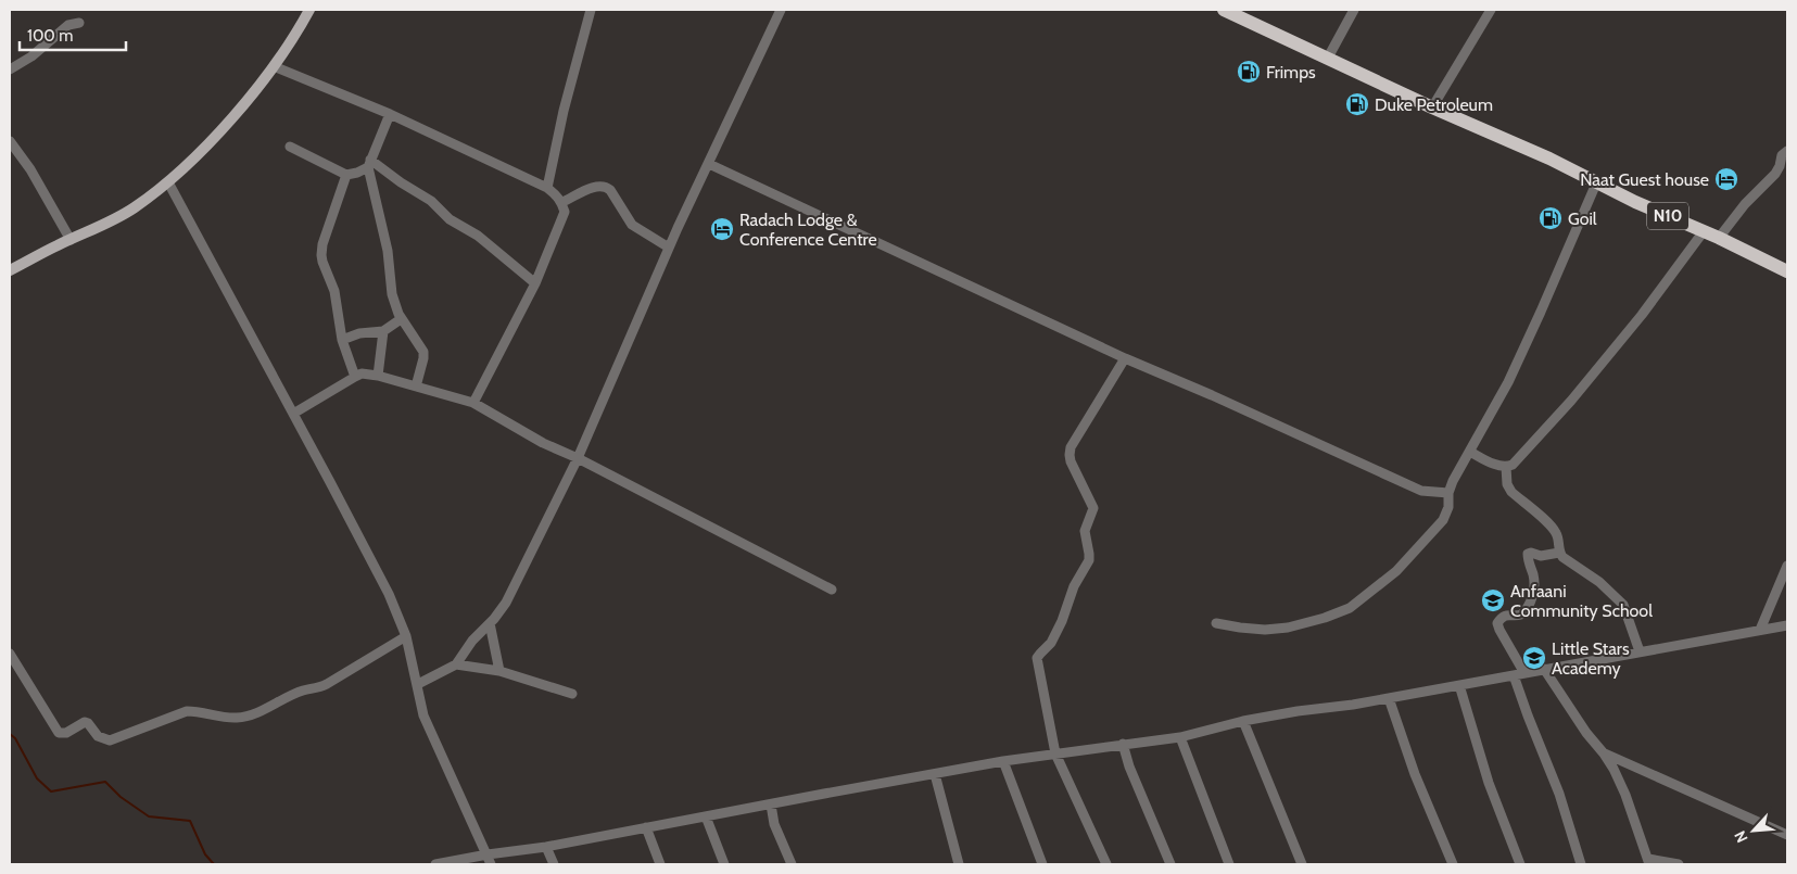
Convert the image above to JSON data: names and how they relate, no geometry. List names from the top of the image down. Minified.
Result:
{"streets":{"highway":["N10"]},"places":{"fuel station":["Frimps","Duke Petroleum","Goil"],"hotel":["Naat Guest house","Radach Lodge & Conference Centre"],"school or university":["Anfaani Community School","Little Stars Academy"]},"scale_bar":"100 m","north":"bottom left"}
